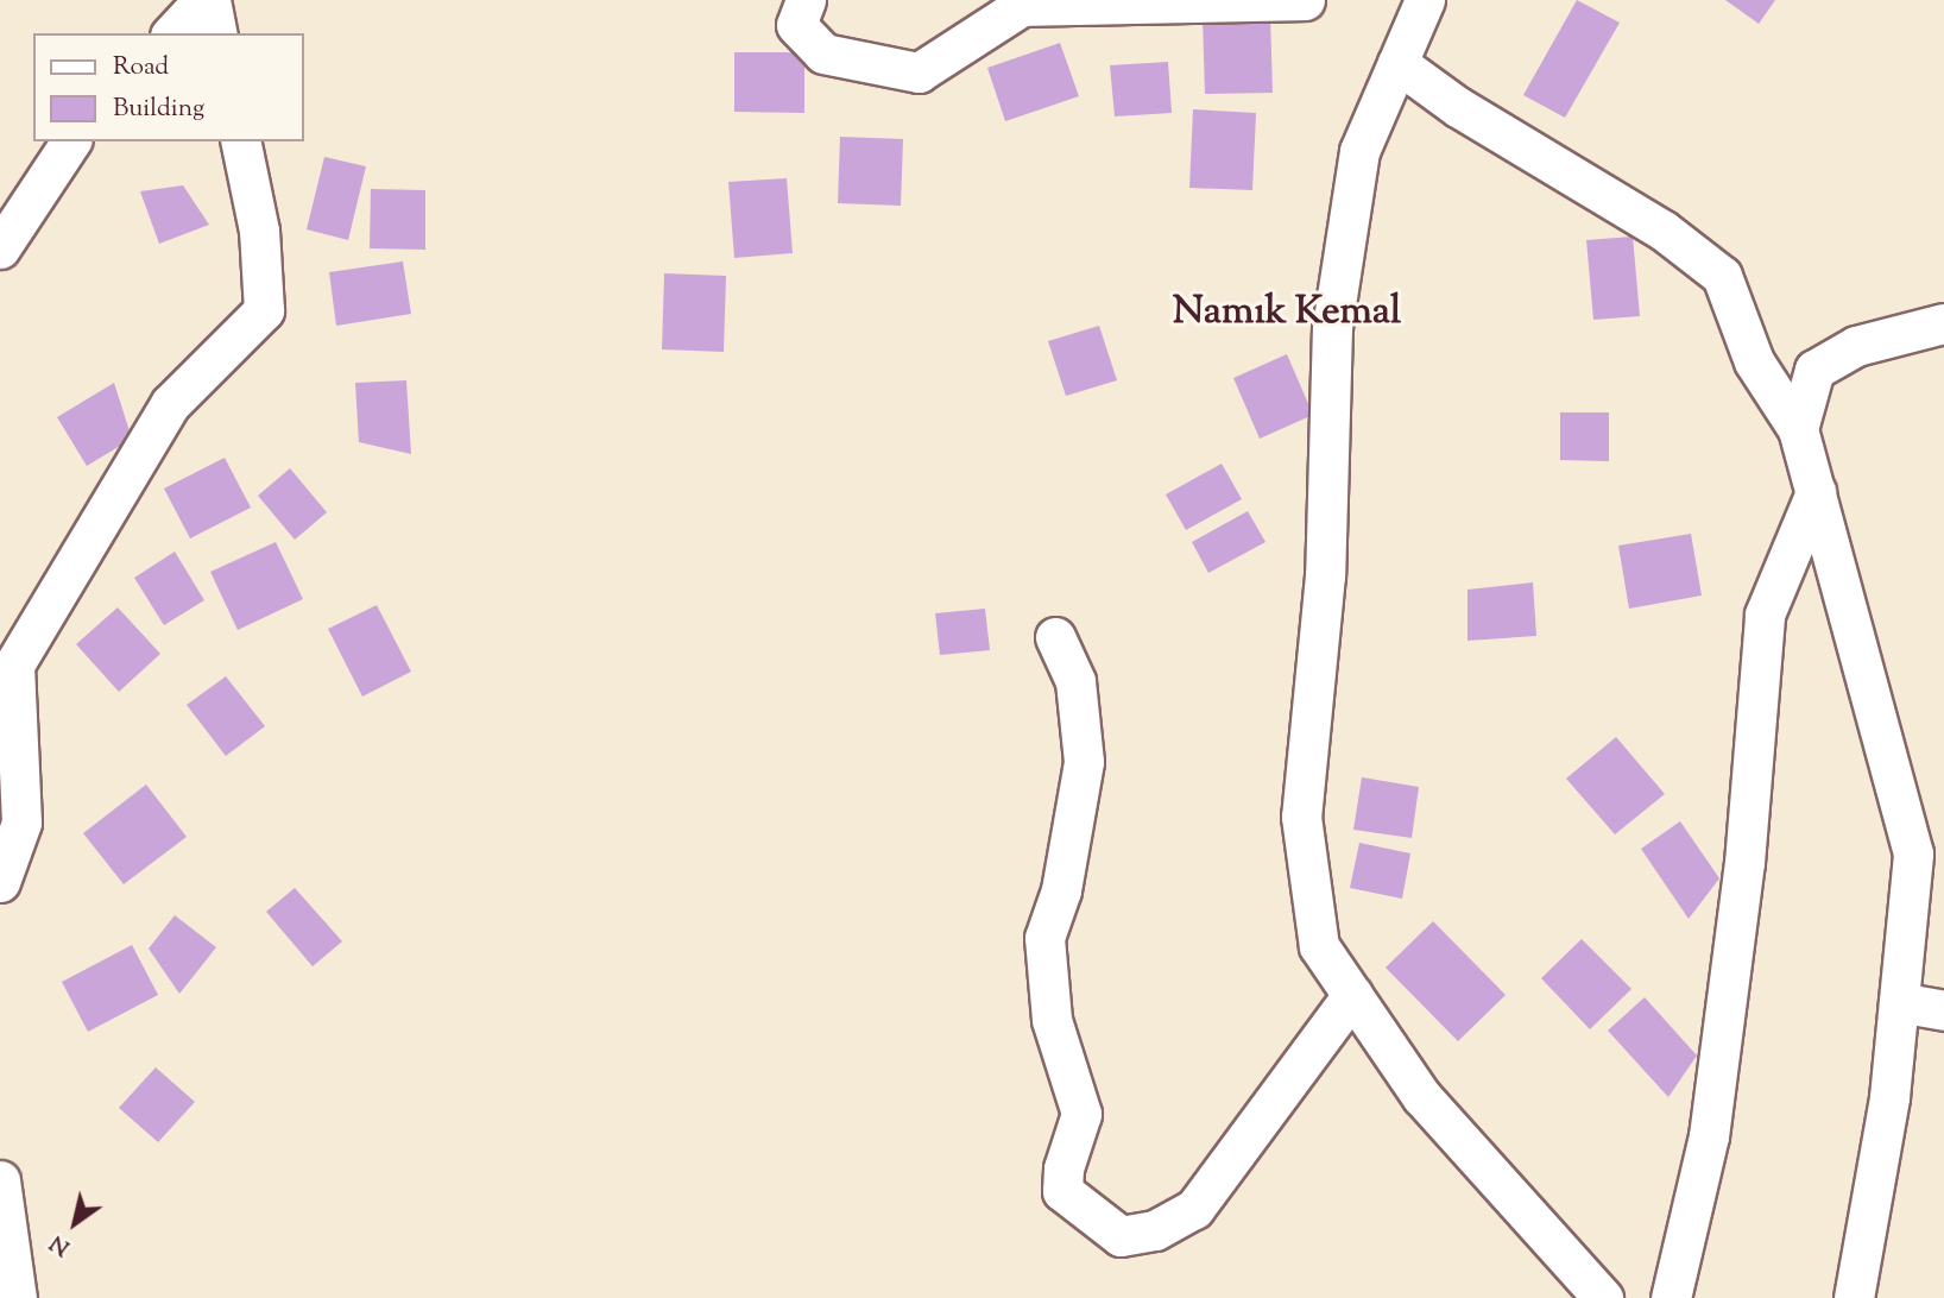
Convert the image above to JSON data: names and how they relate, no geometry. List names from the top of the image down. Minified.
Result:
{"districts":["Namık Kemal"],"legend":["Road","Building"],"north":"bottom left"}
